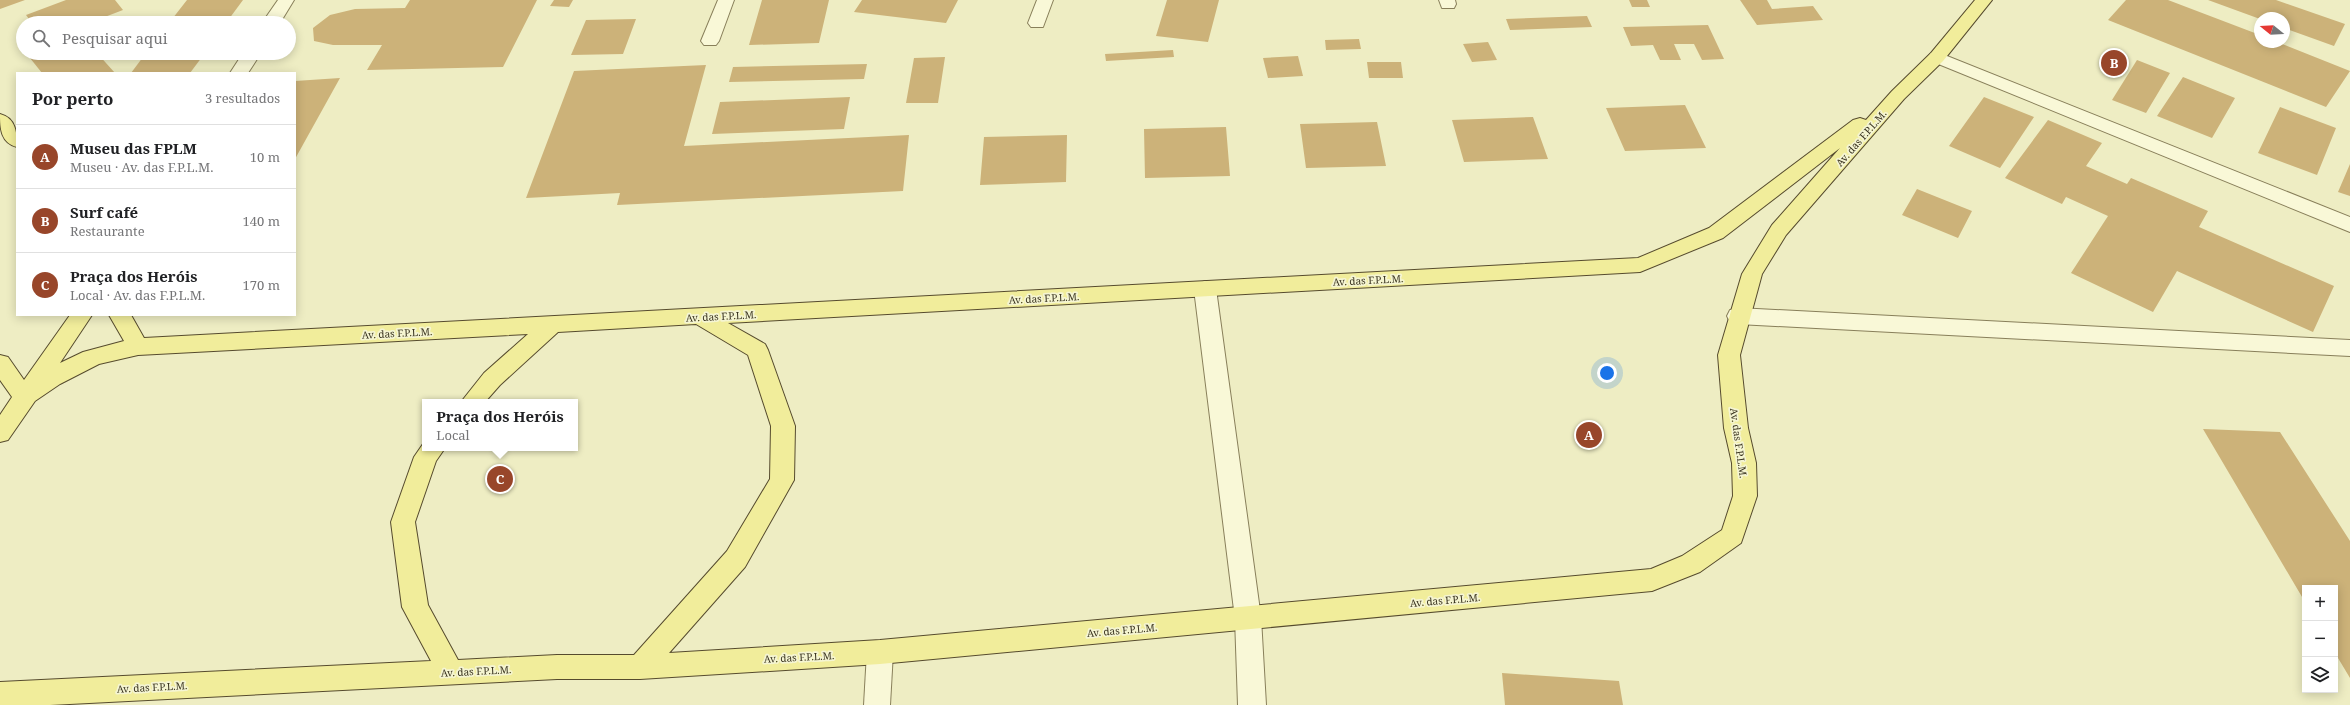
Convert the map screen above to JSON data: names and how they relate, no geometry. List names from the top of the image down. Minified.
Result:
{"streets":{"main road":["Av. das F.P.L.M."]},"north":"left","page":{"search":"Pesquisar aqui","pins":["B","A","C"],"heading":["Por perto","3 resultados"],"list":[{"mark":"A","name":"Museu das FPLM","note":"Museu · Av. das F.P.L.M.","value":"10 m"},{"mark":"B","name":"Surf café","note":"Restaurante","value":"140 m"},{"mark":"C","name":"Praça dos Heróis","note":"Local · Av. das F.P.L.M.","value":"170 m"}],"popup":["Praça dos Heróis","Local"],"map_buttons":["+","−"]}}
